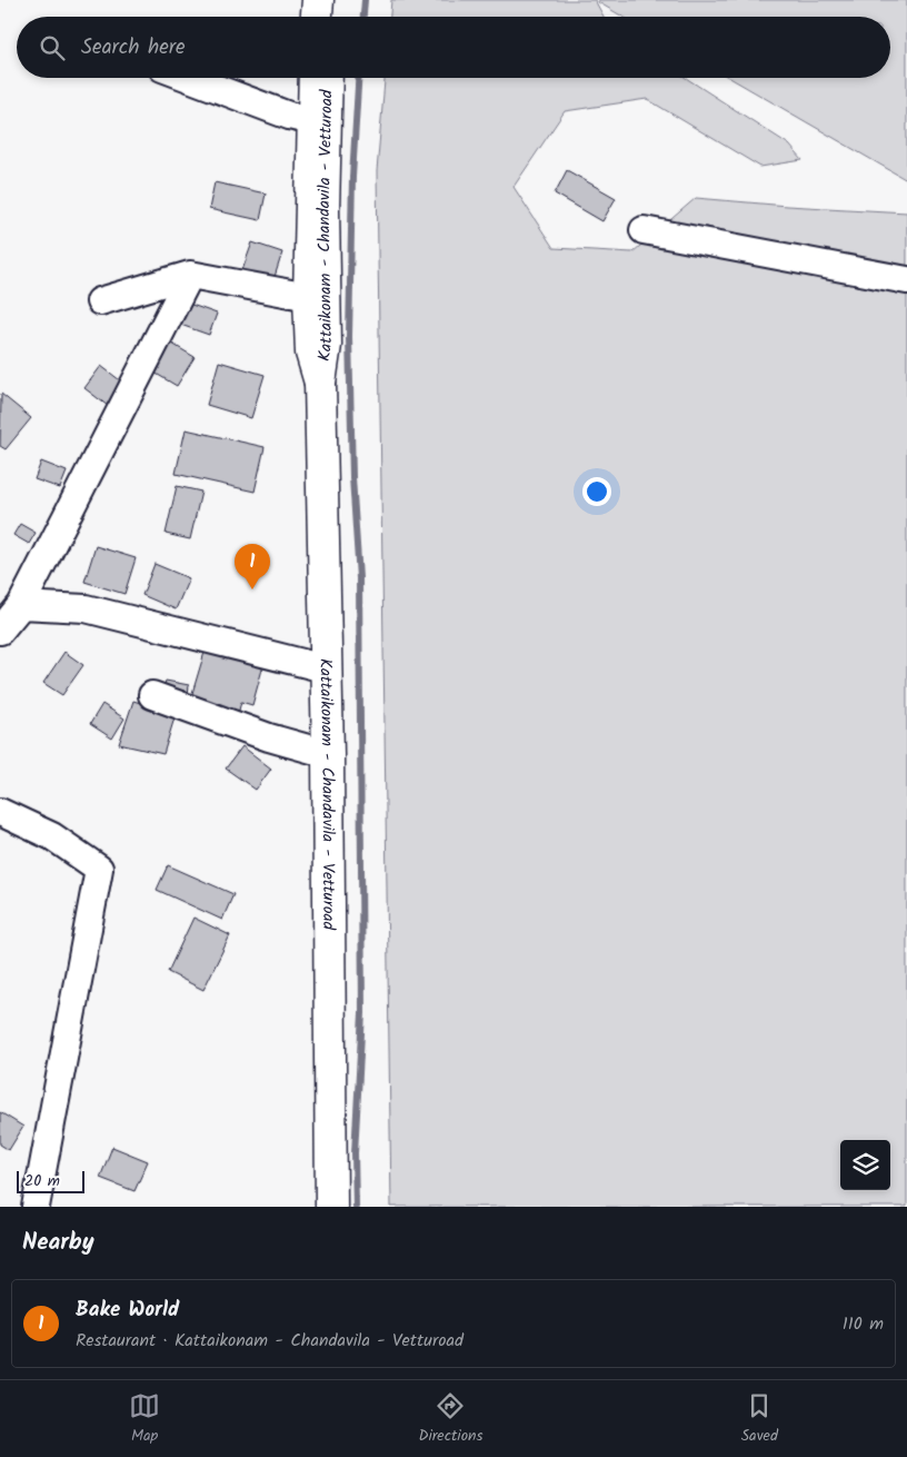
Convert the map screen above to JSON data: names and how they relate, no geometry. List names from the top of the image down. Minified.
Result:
{"streets":{"main road":["Kattaikonam - Chandavila - Vetturoad"]},"scale_bar":"20 m","page":{"search":"Search here","pins":"1","scale":"20 m","heading":"Nearby","list":[{"mark":"1","name":"Bake World","note":"Restaurant · Kattaikonam - Chandavila - Vetturoad","value":"110 m"}],"nav":["Map","Directions","Saved"]}}
